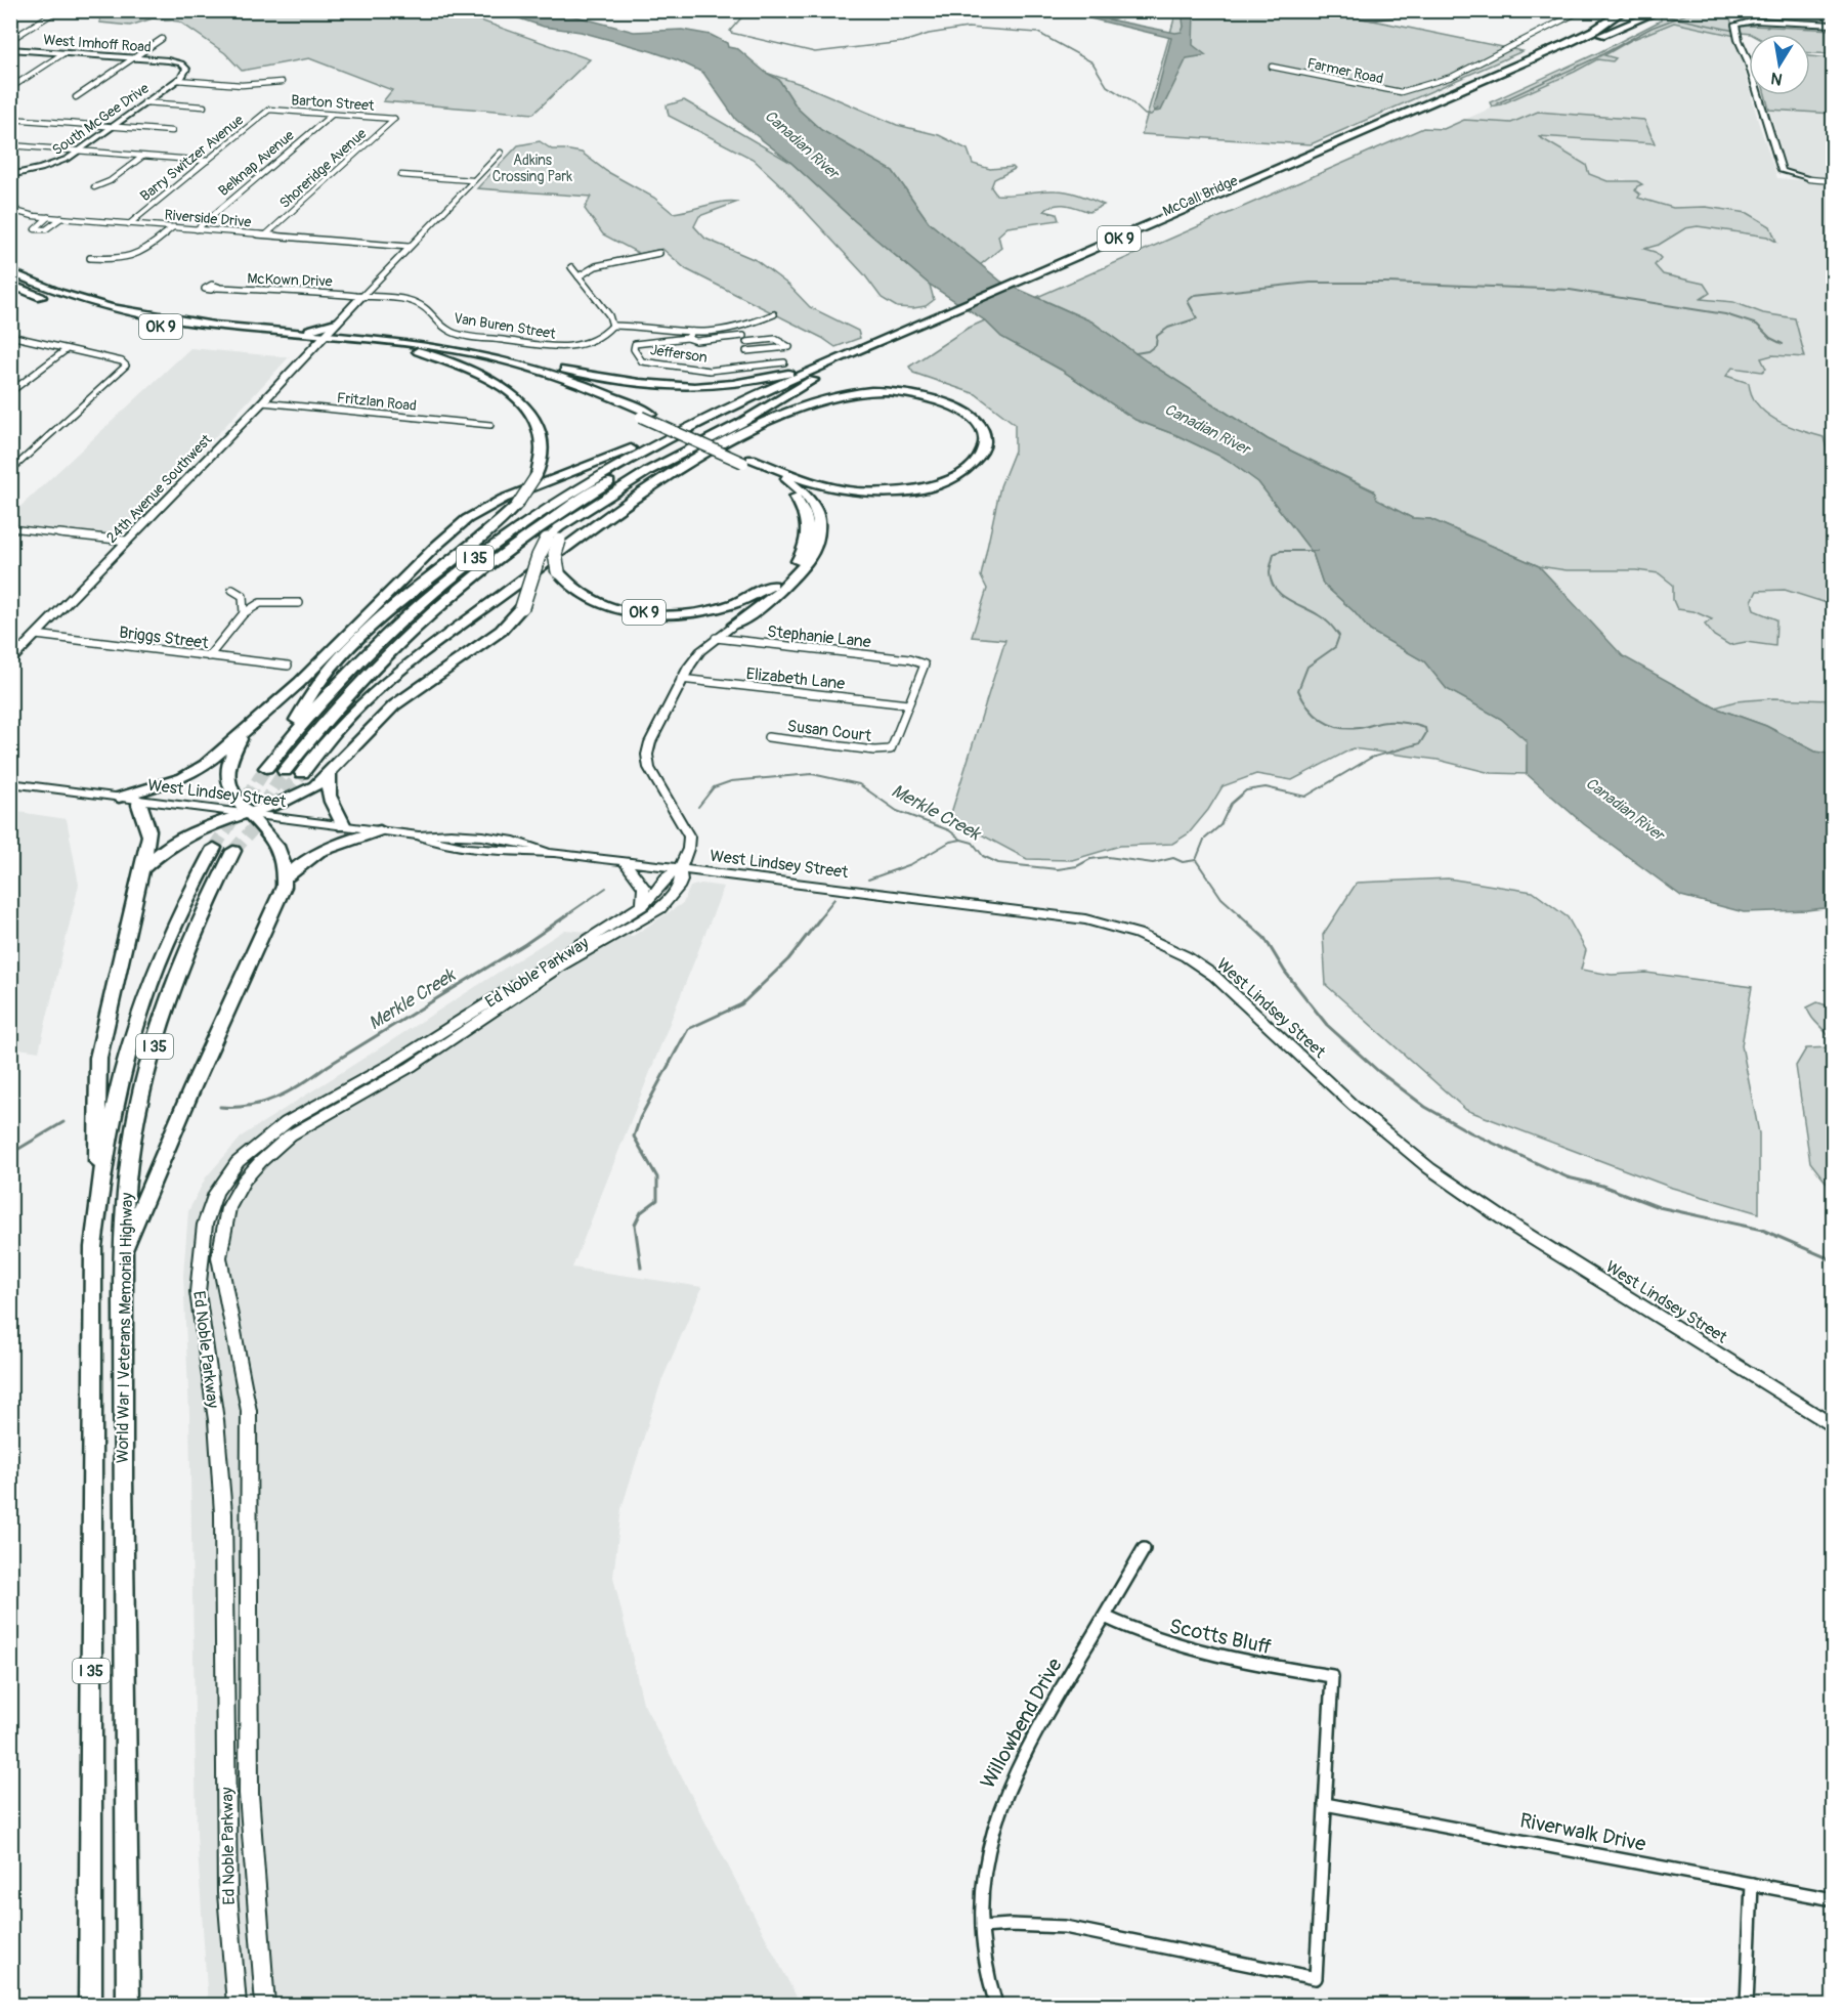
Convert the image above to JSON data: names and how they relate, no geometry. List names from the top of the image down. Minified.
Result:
{"streets":{"highway":["McCall Bridge","OK 9","I 35","World War I Veterans Memorial Highway"],"main road":["West Imhoff Road","South McGee Drive","24th Avenue Southwest","West Lindsey Street","Ed Noble Parkway"],"street":["Farmer Road","Barton Street","Barry Switzer Avenue","Belknap Avenue","Shoreridge Avenue","Riverside Drive","McKown Drive","Van Buren Street","Jefferson","Fritzlan Road","Stephanie Lane","Briggs Street","Elizabeth Lane","Susan Court","Scotts Bluff","Willowbend Drive","Riverwalk Drive"]},"crossings":[["West Imhoff Road","South McGee Drive"],["Barton Street","Barry Switzer Avenue"],["Barton Street","Belknap Avenue"],["Barton Street","Shoreridge Avenue"],["Barry Switzer Avenue","Riverside Drive"],["Belknap Avenue","Riverside Drive"],["Shoreridge Avenue","Riverside Drive"],["McCall Bridge","OK 9"],["McCall Bridge","I 35"],["OK 9","24th Avenue Southwest"],["OK 9","I 35"],["McKown Drive","Van Buren Street"],["McKown Drive","24th Avenue Southwest"],["Van Buren Street","24th Avenue Southwest"],["Fritzlan Road","24th Avenue Southwest"],["24th Avenue Southwest","Briggs Street"],["Stephanie Lane","Elizabeth Lane"],["Stephanie Lane","Susan Court"],["Stephanie Lane","Ed Noble Parkway"],["Elizabeth Lane","Susan Court"],["Elizabeth Lane","Ed Noble Parkway"],["West Lindsey Street","Ed Noble Parkway"],["Scotts Bluff","Willowbend Drive"],["Scotts Bluff","Riverwalk Drive"]],"water":["Canadian River","Merkle Creek"],"parks":["Adkins Crossing Park"],"north":"bottom"}
